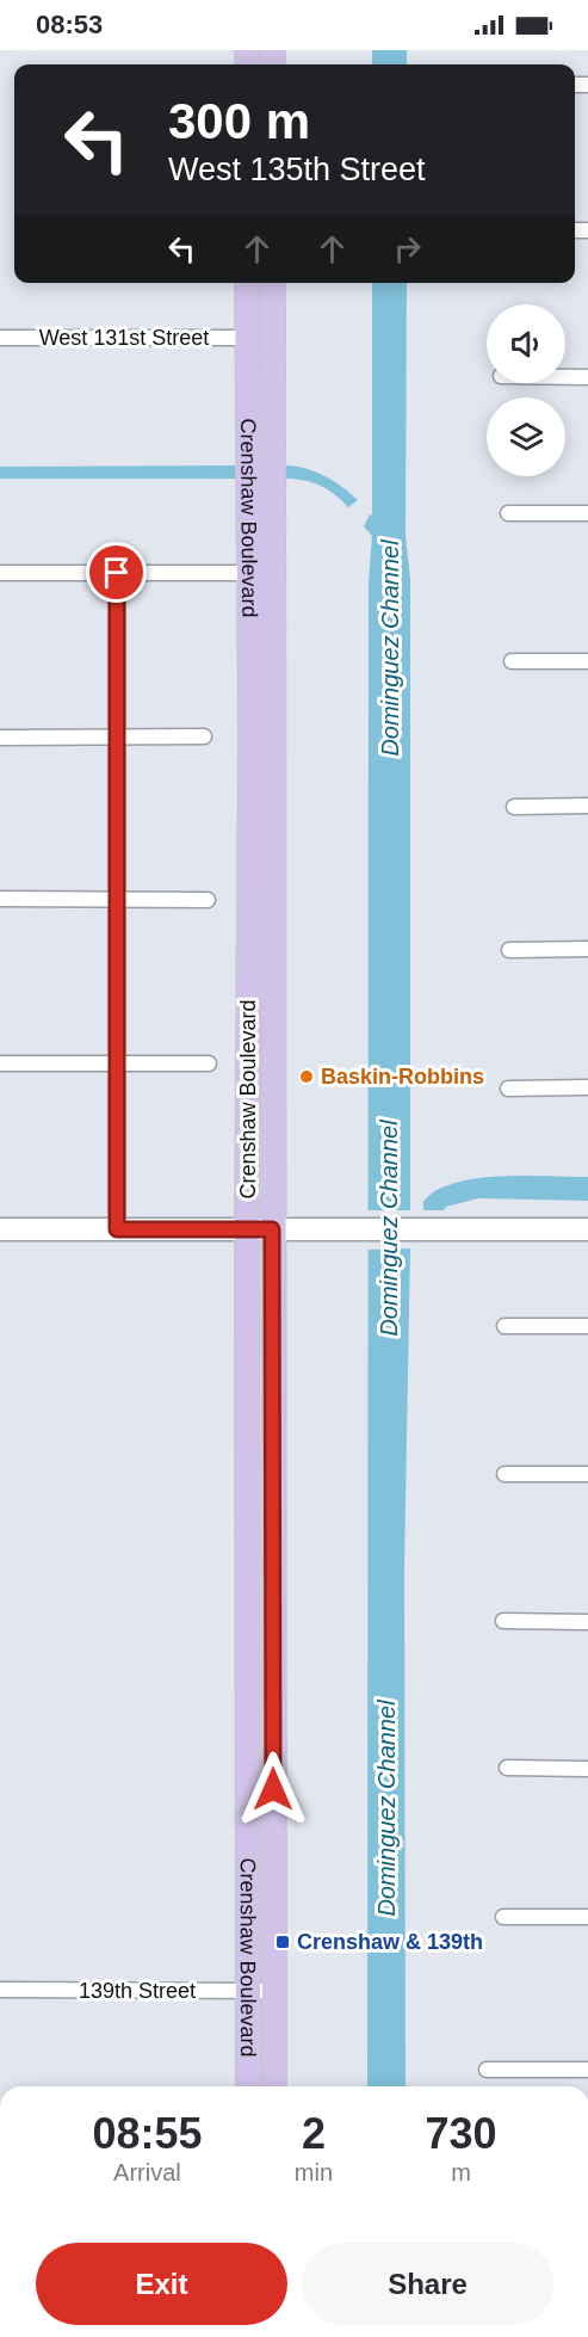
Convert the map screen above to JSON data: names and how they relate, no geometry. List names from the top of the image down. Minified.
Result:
{"streets":{"main road":["Crenshaw Boulevard"],"street":["West 131st Street","139th Street"]},"crossings":[["West 131st Street","Crenshaw Boulevard"],["Crenshaw Boulevard","139th Street"]],"water":["Dominguez Channel"],"places":{"other":["Baskin-Robbins"],"transit":["Crenshaw & 139th"]},"page":{"status":"08:53","turn":["300 m","West 135th Street"],"eta":["08:55","Arrival","2","min","730","m"],"buttons":["Exit","Share"]}}
